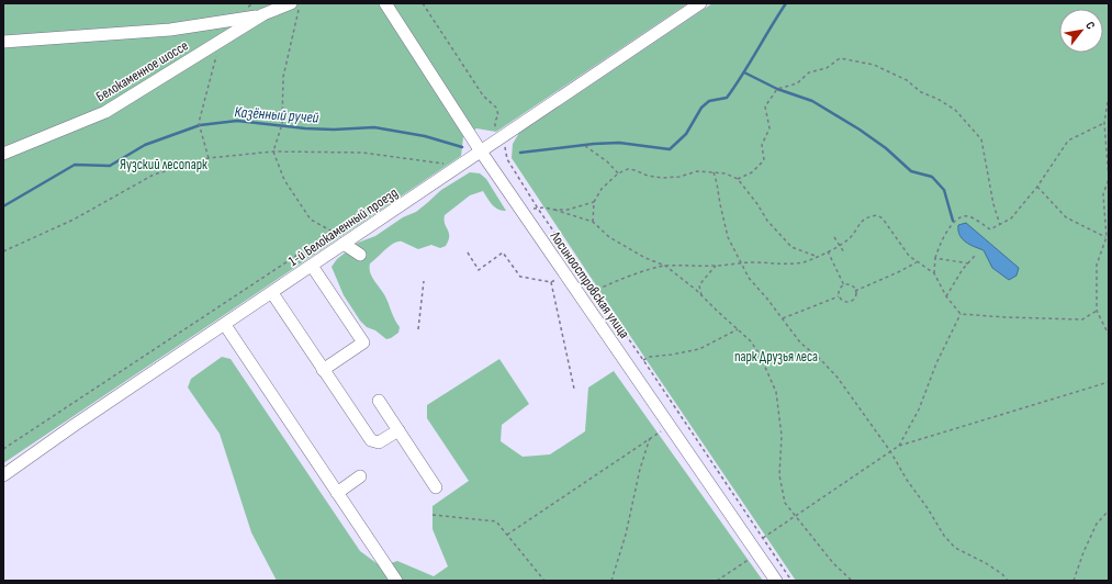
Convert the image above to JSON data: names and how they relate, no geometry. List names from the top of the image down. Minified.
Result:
{"streets":{"street":["Белокаменное шоссе","1-й Белокаменный проезд","Лосиноостровская улица"]},"crossings":[["1-й Белокаменный проезд","Лосиноостровская улица"]],"water":["Казённый ручей"],"parks":["Яузский лесопарк","парк Друзья леса"],"north":"top right"}
